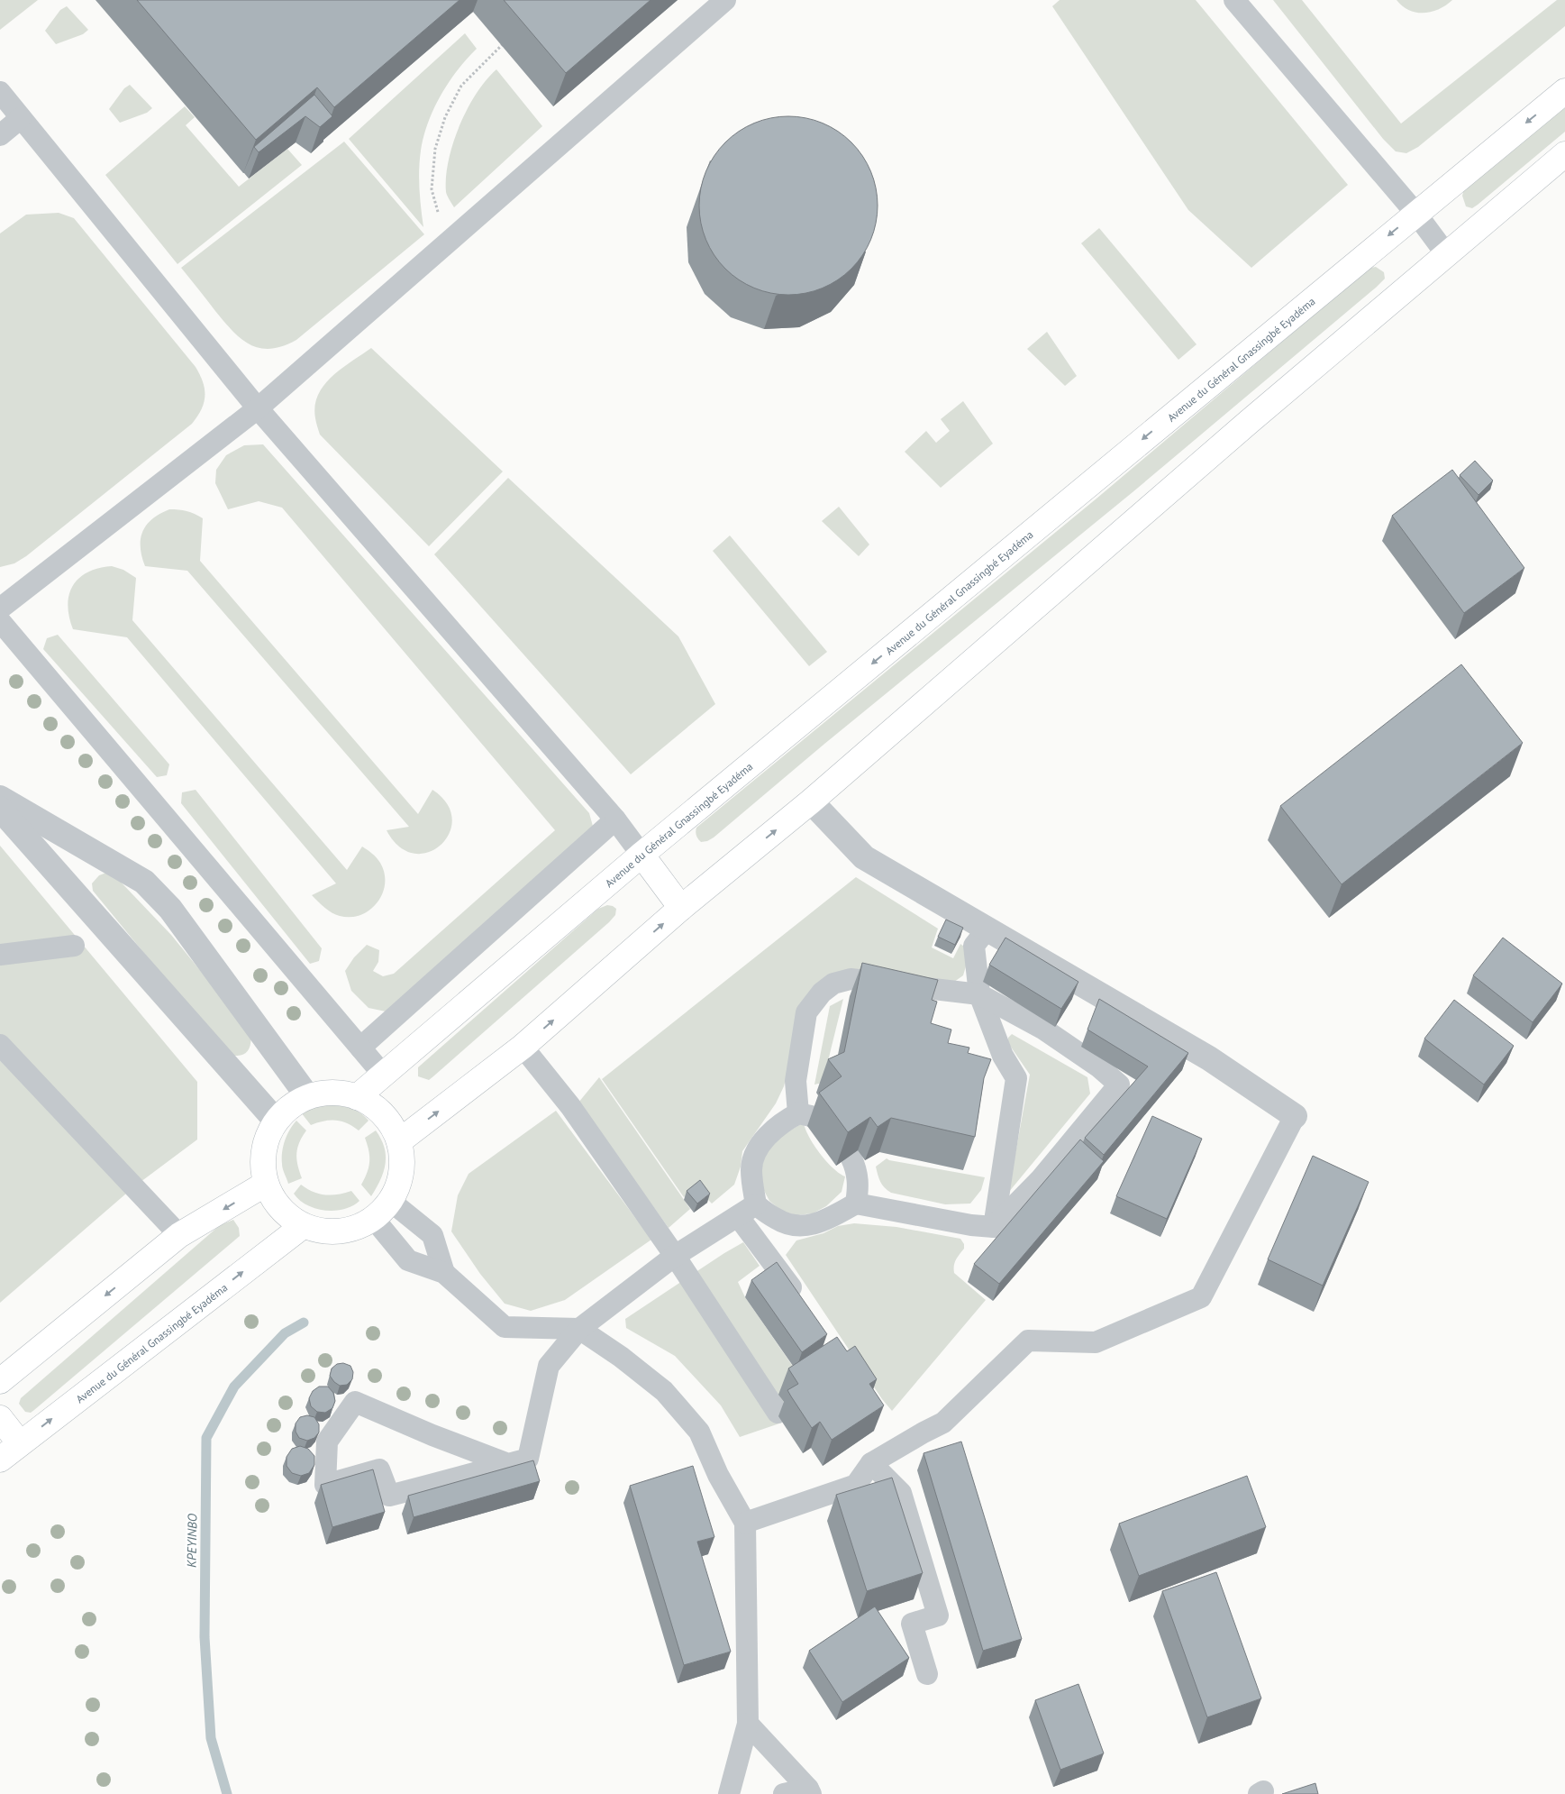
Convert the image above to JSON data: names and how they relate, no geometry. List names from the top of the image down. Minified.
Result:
{"streets":{"main road":["Avenue du Général Gnassingbé Eyadéma"]},"water":["KPEYINBO"]}
